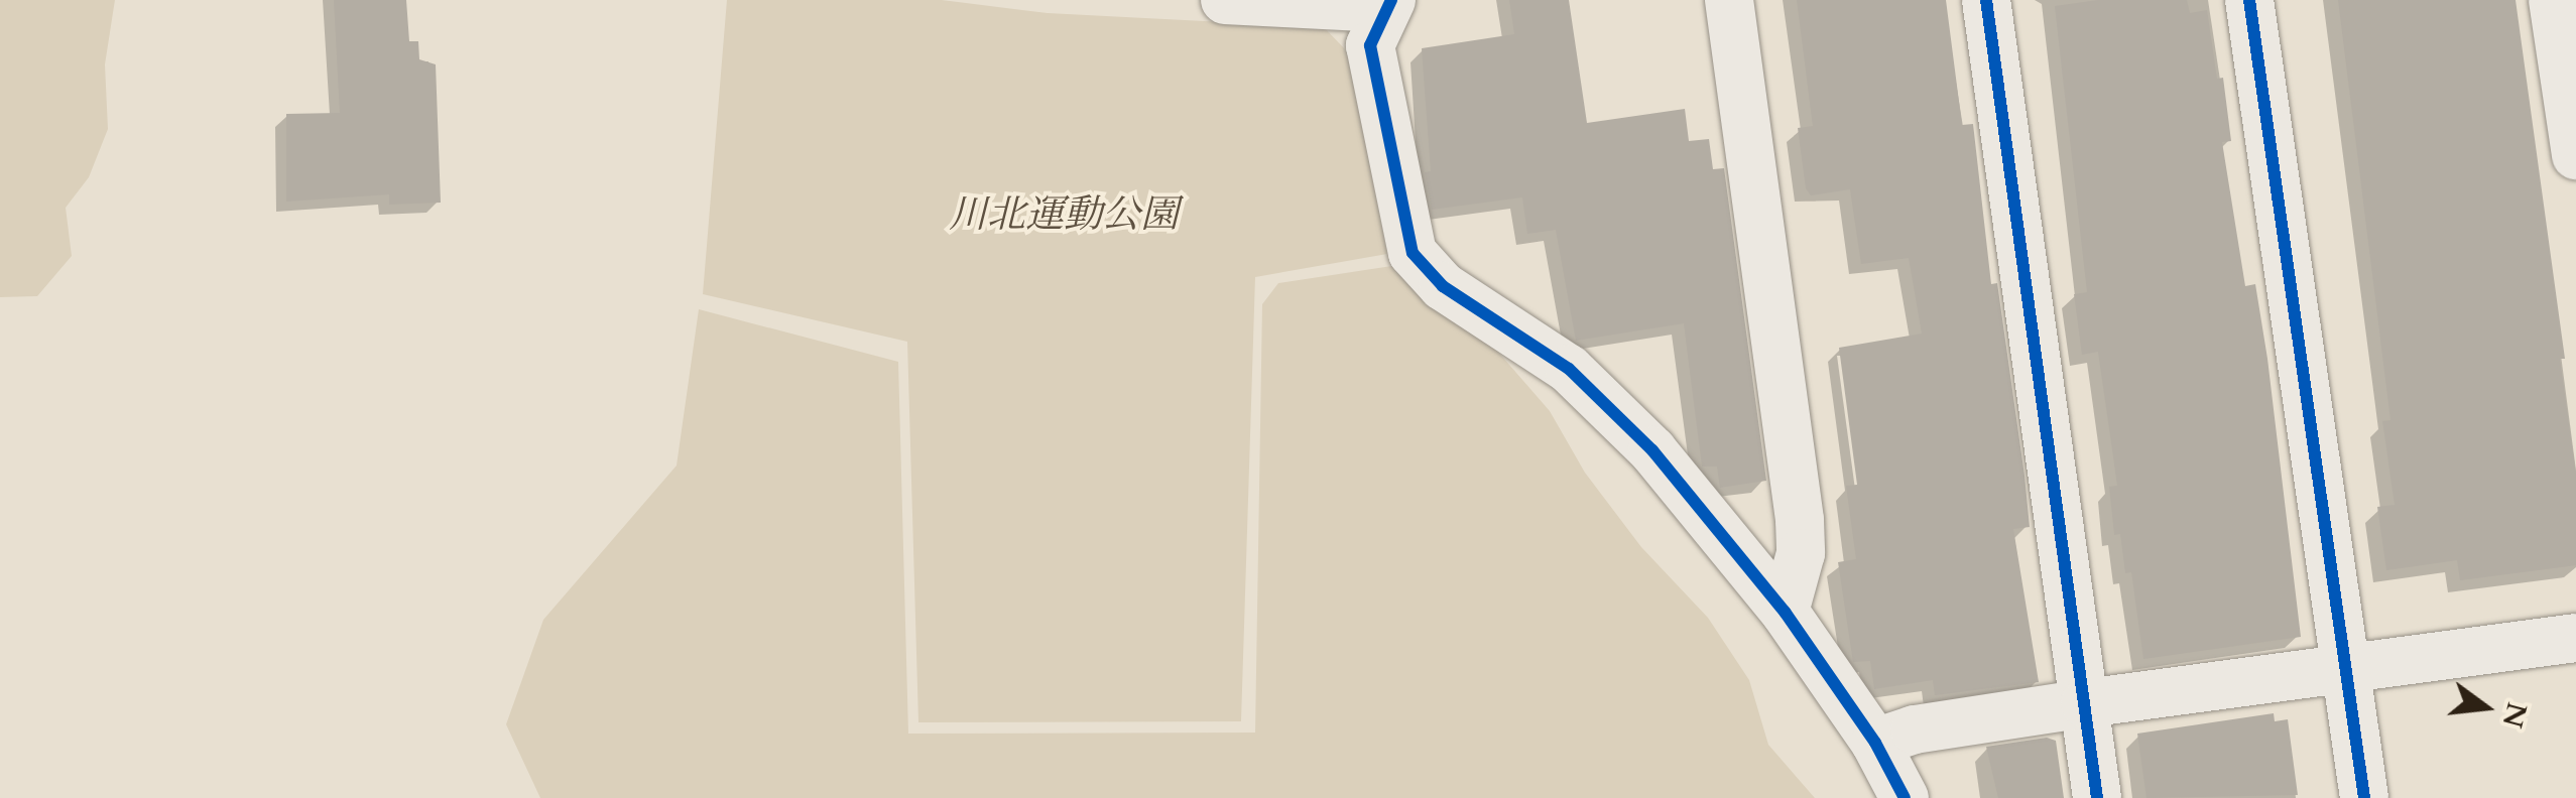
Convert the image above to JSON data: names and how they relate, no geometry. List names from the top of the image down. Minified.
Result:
{"parks":["川北運動公園"],"north":"right"}
